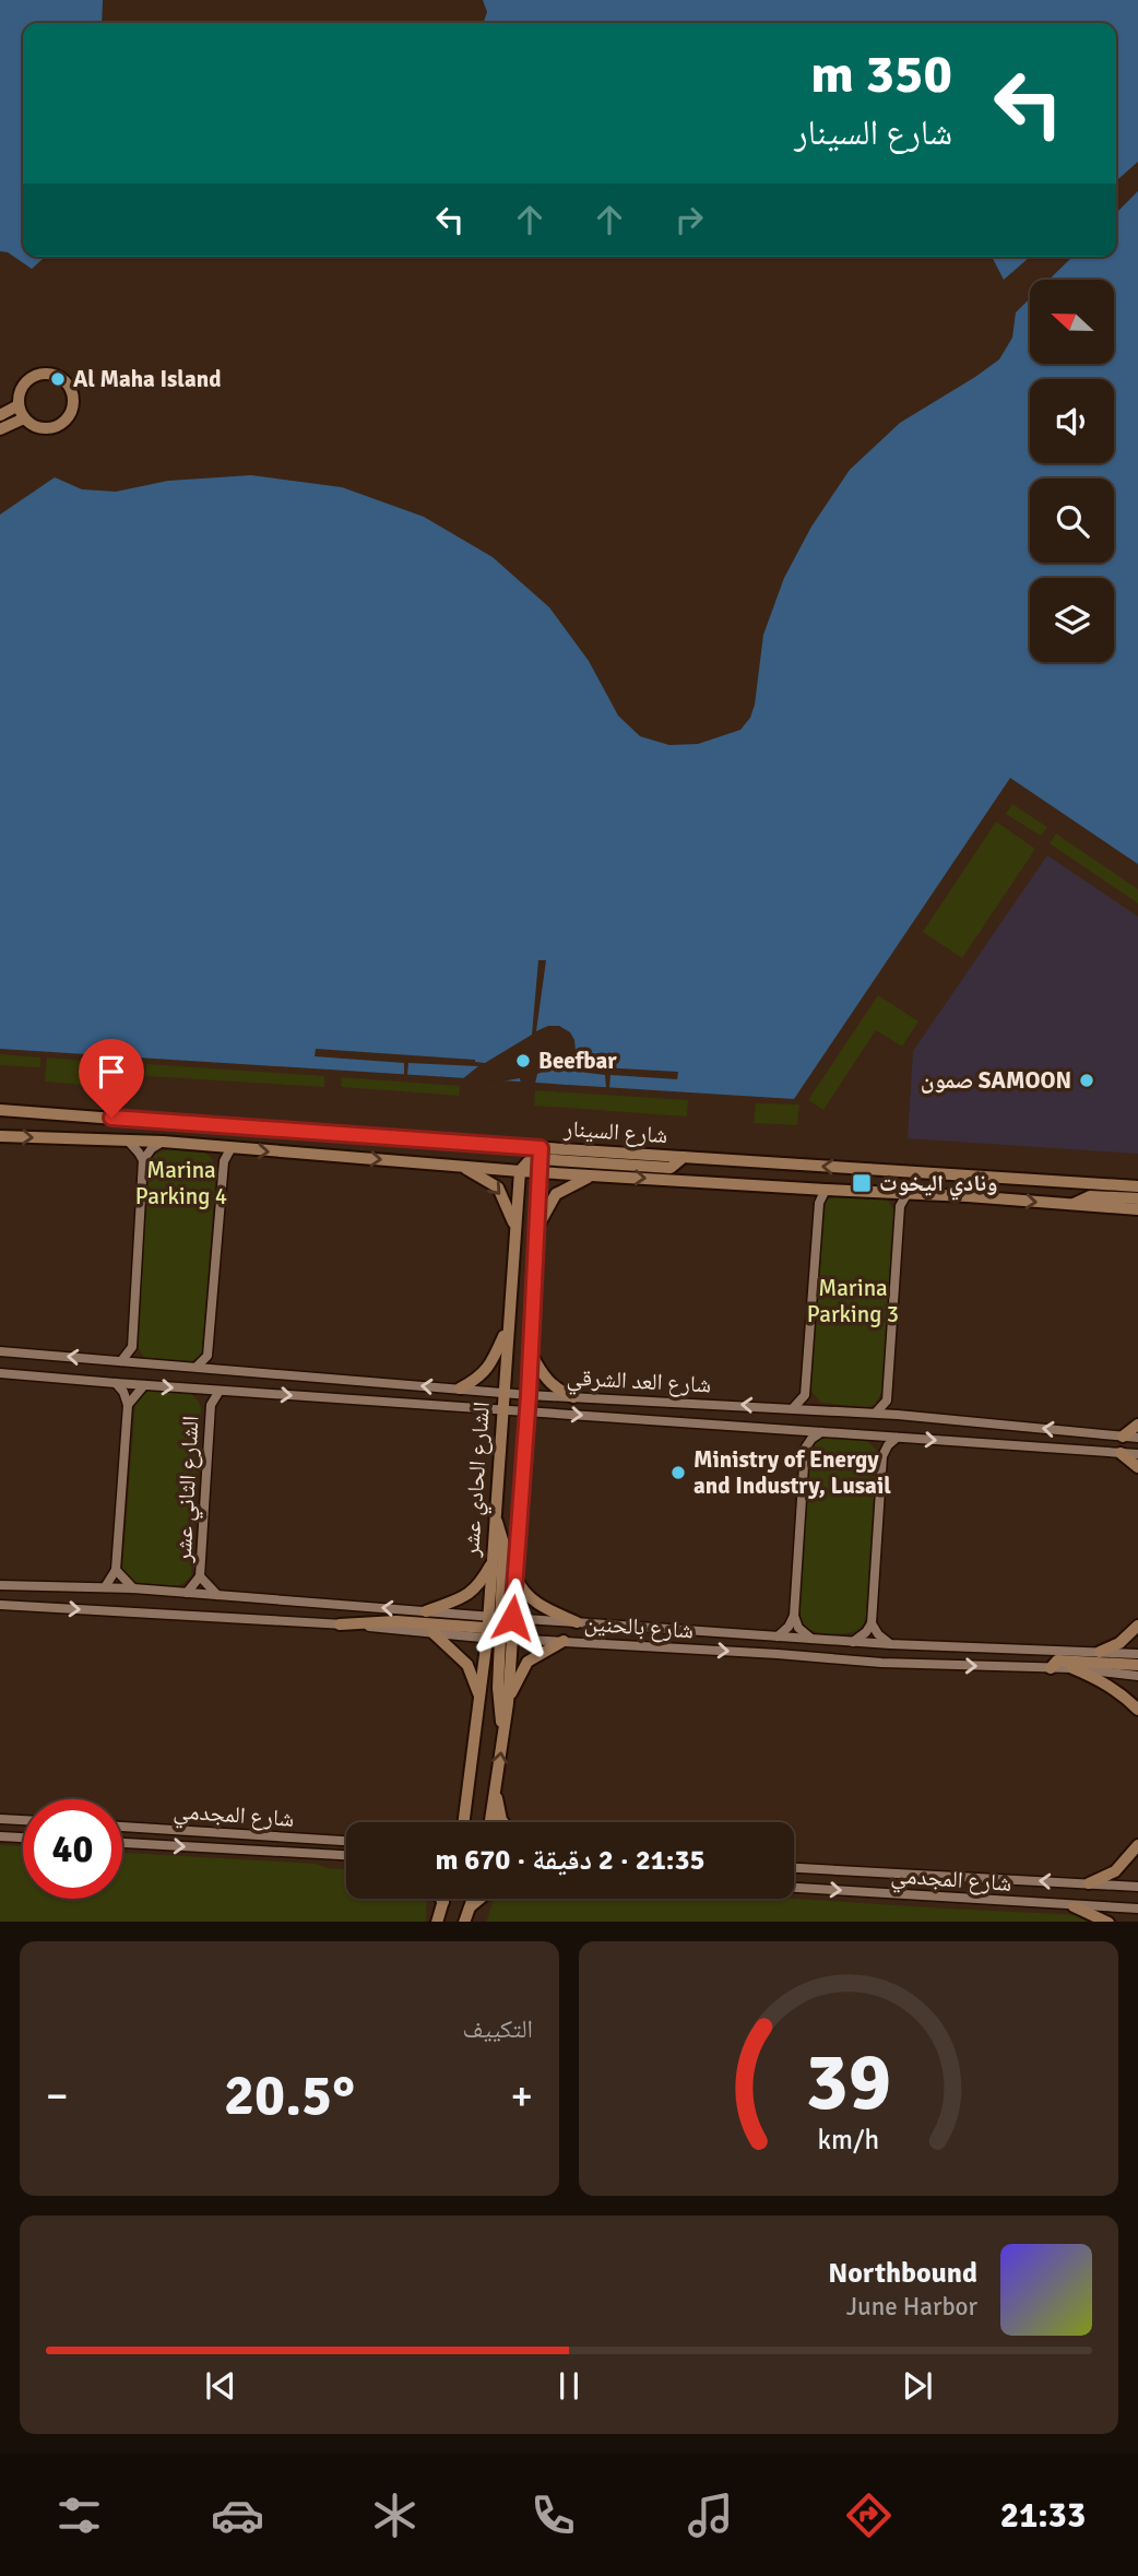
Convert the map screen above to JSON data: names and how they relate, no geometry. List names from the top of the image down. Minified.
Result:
{"streets":{"street":["شارع السينار","شارع العد الشرقي","الشارع الحادي عشر","الشارع الثاني عشر","شارع بالحنين","شارع المجدمي"]},"crossings":[["شارع السينار","الشارع الحادي عشر"],["شارع العد الشرقي","الشارع الحادي عشر"],["شارع العد الشرقي","الشارع الثاني عشر"],["الشارع الحادي عشر","شارع بالحنين"],["الشارع الثاني عشر","شارع بالحنين"]],"parks":["Marina Parking 4","Marina Parking 3"],"places":{"other":["Al Maha Island","Beefbar","صمون SAMOON","Ministry of Energy and Industry, Lusail"],"transit":["ونادي اليخوت"]},"north":"left","page":{"turn":["350 m","شارع السينار"],"limit":"40","trip":"21:35 · 2 دقيقة · 670 m","tile":"التكييف","heat":["−","20.5°","+"],"song":["Northbound","June Harbor"],"tabs":"21:33","gauge":["39","km/h"]}}
